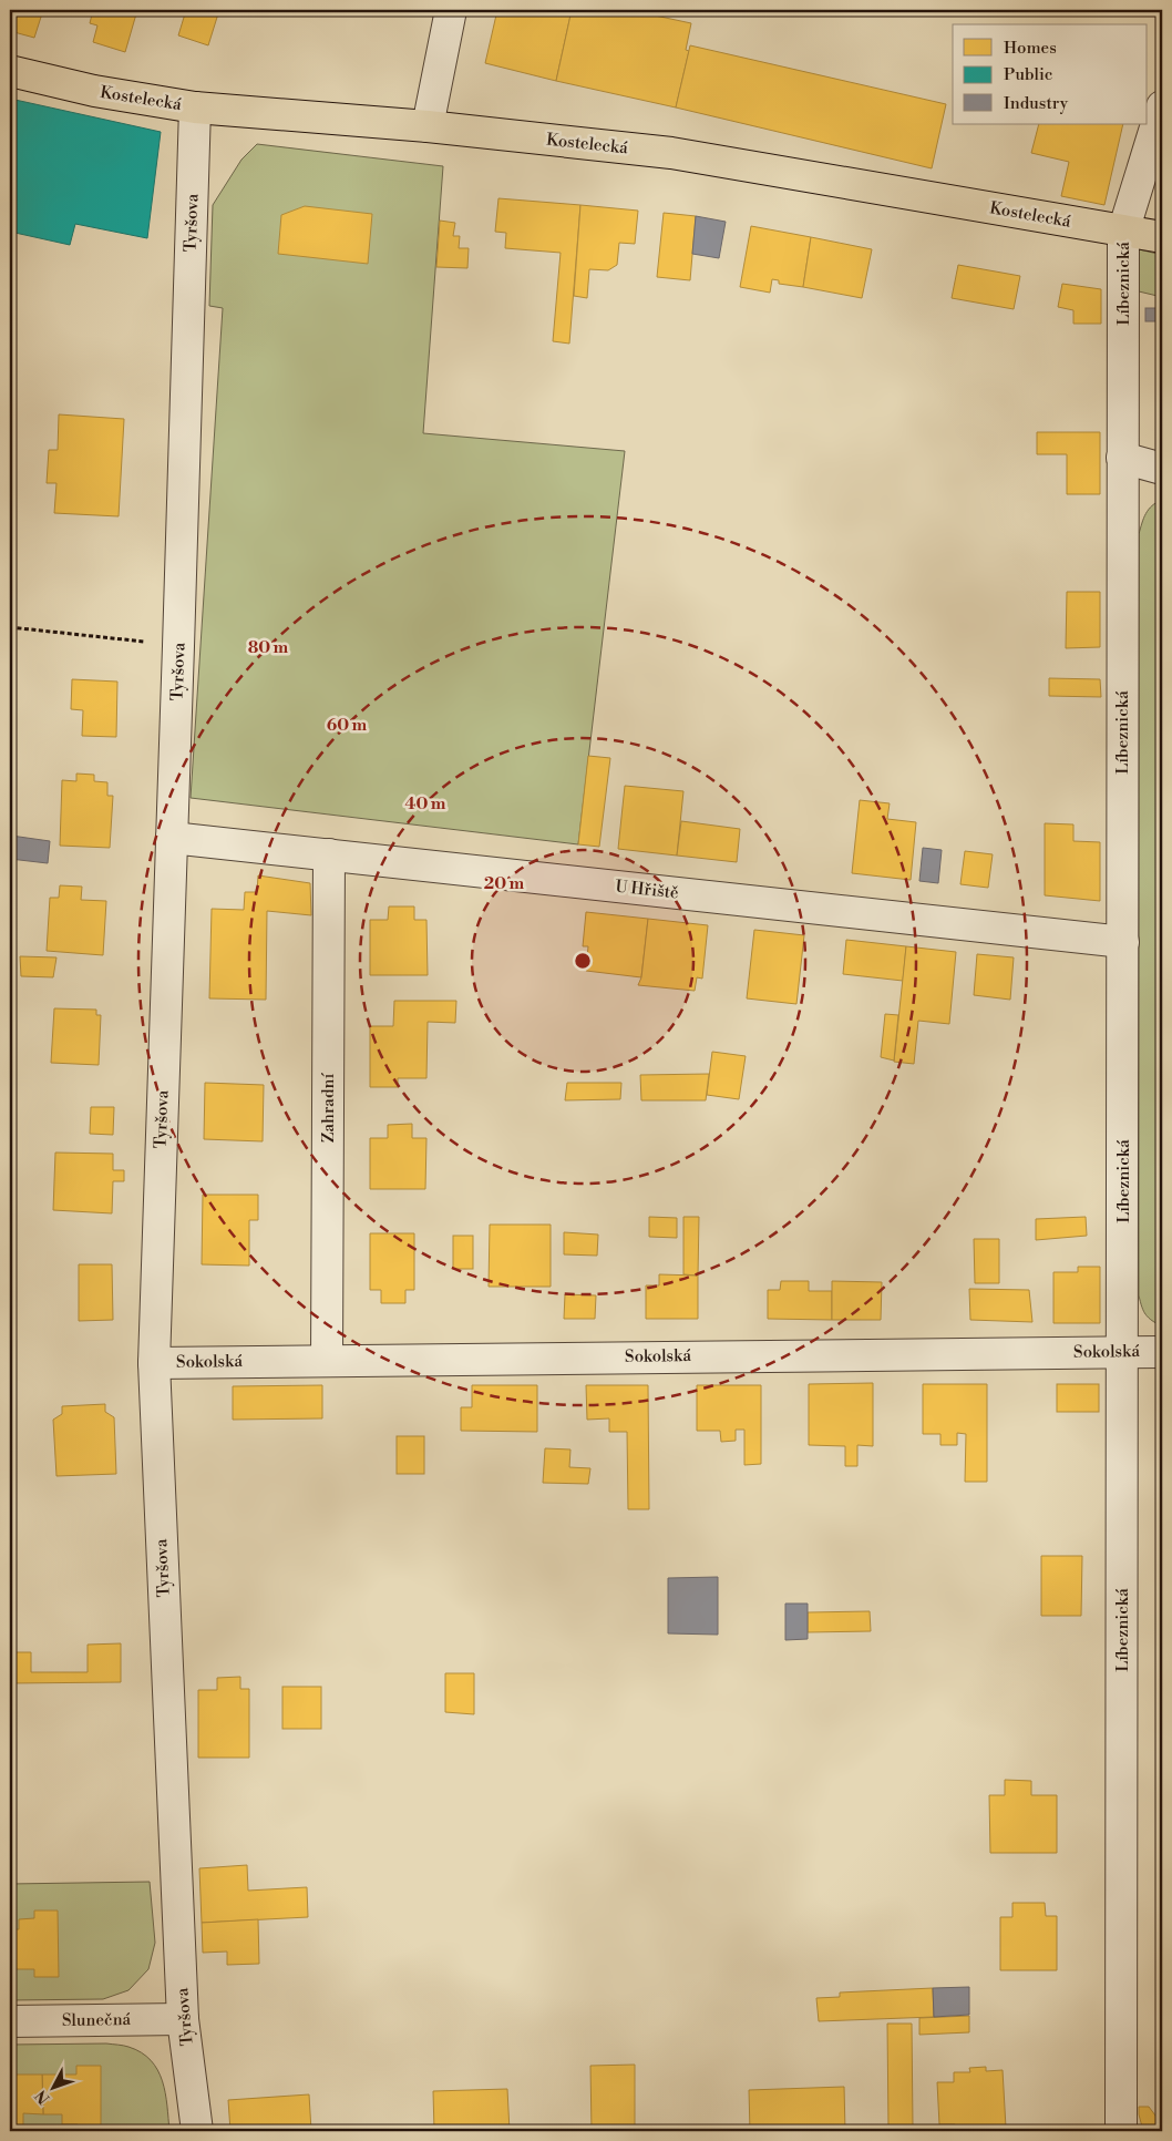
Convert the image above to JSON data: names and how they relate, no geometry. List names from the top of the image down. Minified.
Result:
{"streets":{"main road":["Kostelecká"],"street":["Tyršova","Líbeznická","U Hřiště","Zahradní","Sokolská","Slunečná"]},"crossings":[["Kostelecká","Tyršova"],["Kostelecká","Líbeznická"],["Tyršova","U Hřiště"],["Tyršova","Sokolská"],["Tyršova","Slunečná"],["Líbeznická","U Hřiště"],["Líbeznická","Sokolská"],["U Hřiště","Zahradní"],["Zahradní","Sokolská"]],"legend":["Homes","Public","Industry"],"north":"bottom left","rings":["80 m","60 m","40 m","20 m"]}
